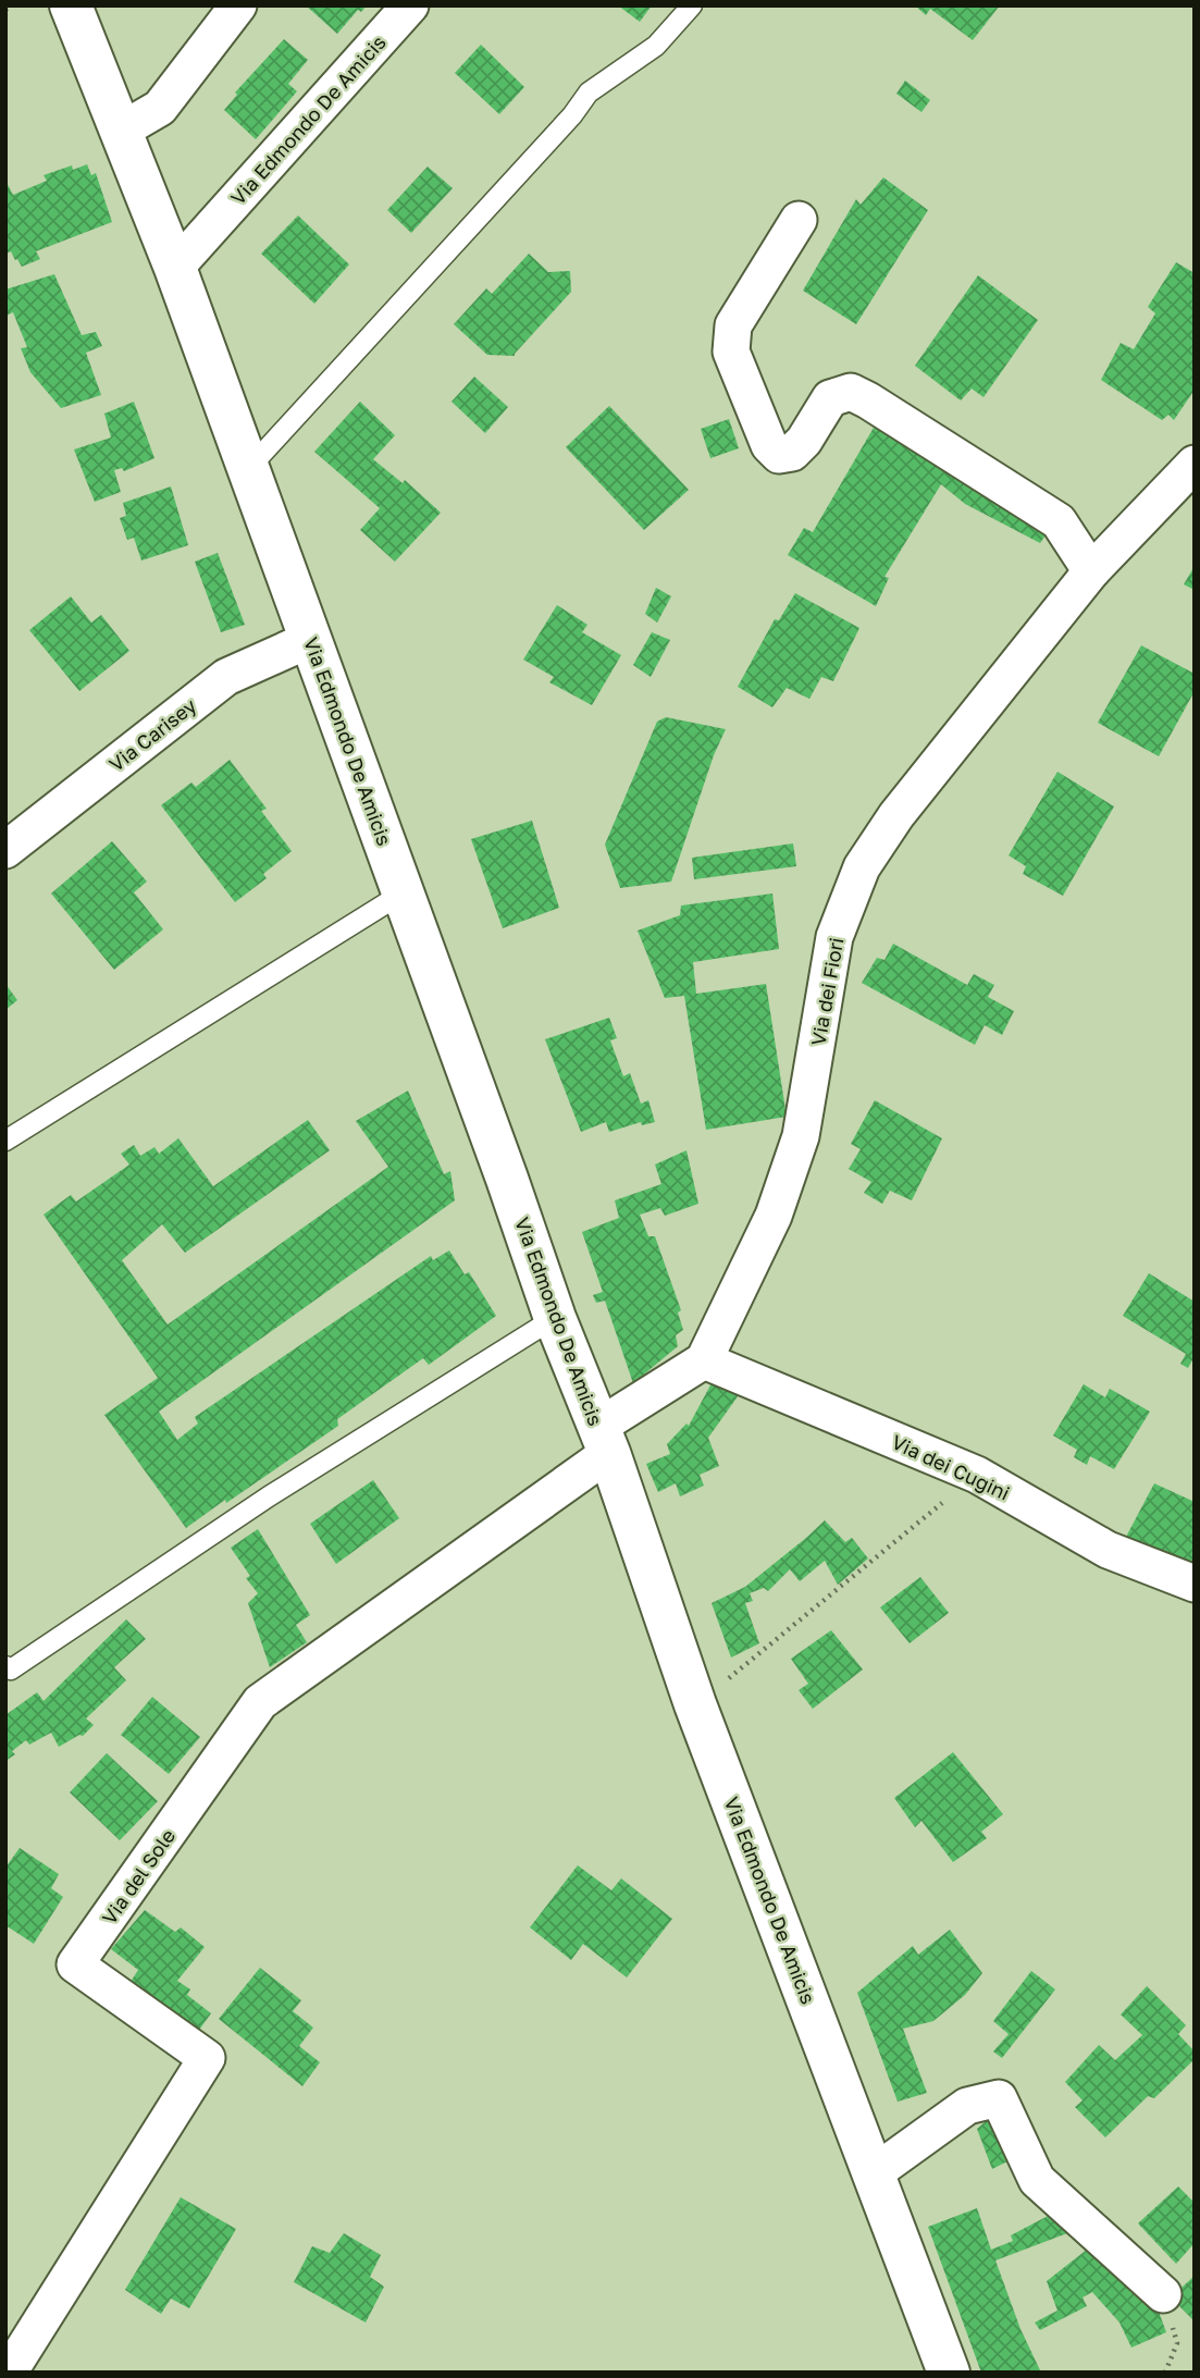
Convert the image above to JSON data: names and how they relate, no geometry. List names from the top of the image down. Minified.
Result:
{"streets":{"street":["Via Edmondo De Amicis","Via Carisey","Via dei Fiori","Via dei Cugini","Via del Sole"]},"crossings":[["Via Edmondo De Amicis","Via Carisey"],["Via Edmondo De Amicis","Via del Sole"],["Via dei Fiori","Via dei Cugini"]]}
